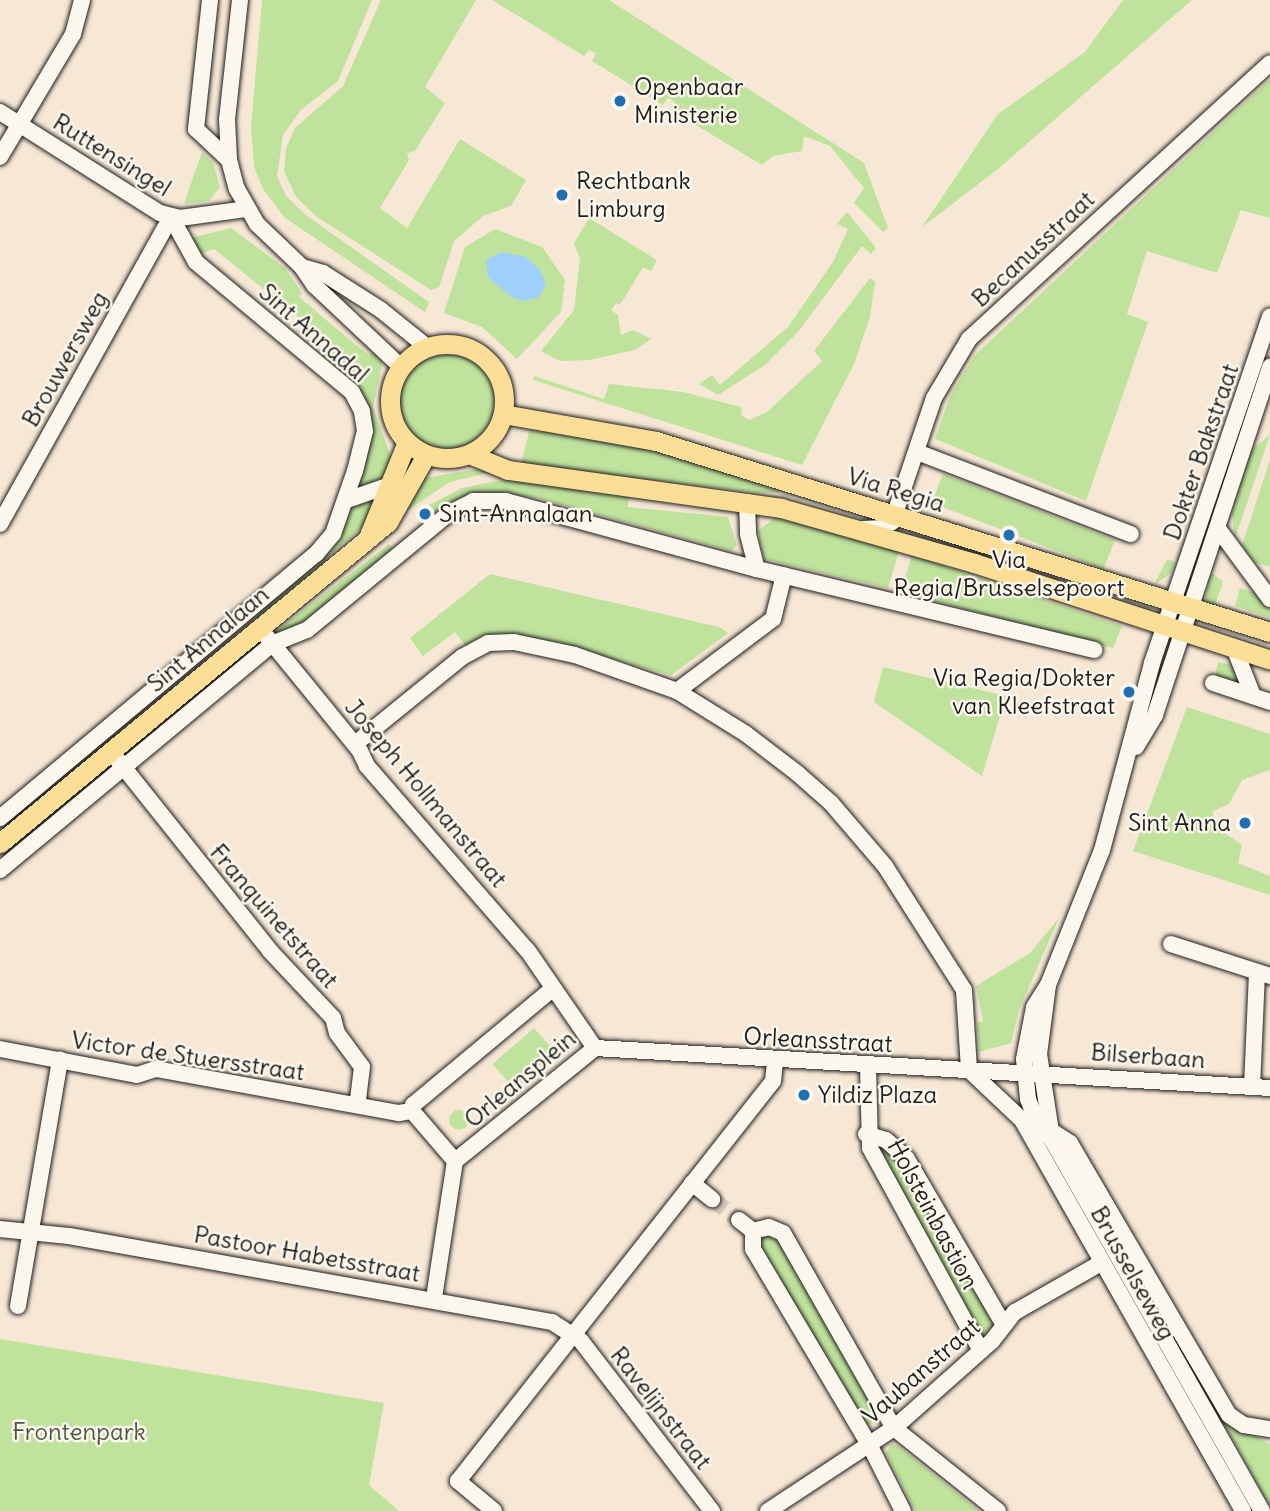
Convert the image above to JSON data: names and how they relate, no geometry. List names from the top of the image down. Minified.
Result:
{"streets":{"main road":["Via Regia","Sint Annalaan"],"street":["Ruttensingel","Becanusstraat","Sint Annadal","Brouwersweg","Dokter Bakstraat","Joseph Hollmanstraat","Franquinetstraat","Orleansstraat","Victor de Stuersstraat","Bilserbaan","Orleansplein","Holsteinbastion","Pastoor Habetsstraat","Brusselseweg","Vaubanstraat","Ravelijnstraat"]},"crossings":[["Ruttensingel","Sint Annadal"],["Ruttensingel","Brouwersweg"],["Becanusstraat","Via Regia"],["Sint Annadal","Brouwersweg"],["Sint Annadal","Via Regia"],["Sint Annadal","Sint Annalaan"],["Dokter Bakstraat","Via Regia"],["Dokter Bakstraat","Brusselseweg"],["Via Regia","Sint Annalaan"],["Via Regia","Brusselseweg"],["Sint Annalaan","Joseph Hollmanstraat"],["Sint Annalaan","Franquinetstraat"],["Joseph Hollmanstraat","Orleansplein"],["Franquinetstraat","Victor de Stuersstraat"],["Orleansstraat","Bilserbaan"],["Orleansstraat","Orleansplein"],["Orleansstraat","Holsteinbastion"],["Orleansstraat","Brusselseweg"],["Victor de Stuersstraat","Orleansplein"],["Bilserbaan","Brusselseweg"],["Holsteinbastion","Vaubanstraat"],["Pastoor Habetsstraat","Ravelijnstraat"],["Brusselseweg","Vaubanstraat"]],"parks":["Frontenpark"],"places":["Openbaar Ministerie","Rechtbank Limburg","Sint-Annalaan","Via Regia/Brusselsepoort","Via Regia/Dokter van Kleefstraat","Sint Anna","Yildiz Plaza"]}
